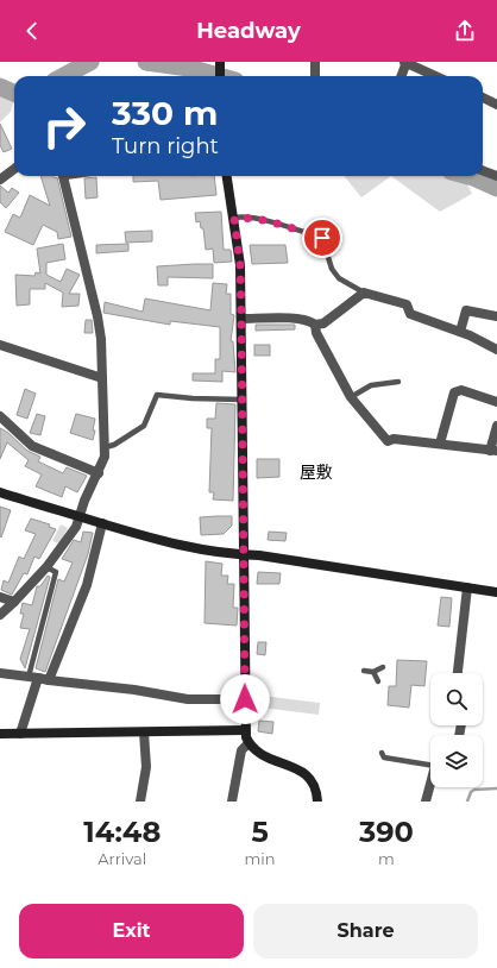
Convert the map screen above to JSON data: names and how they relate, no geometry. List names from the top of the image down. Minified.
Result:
{"districts":["屋敷"],"page":{"header":"Headway","turn":["330 m","Turn right"],"eta":["14:48","Arrival","5","min","390","m"],"buttons":["Exit","Share"]}}
